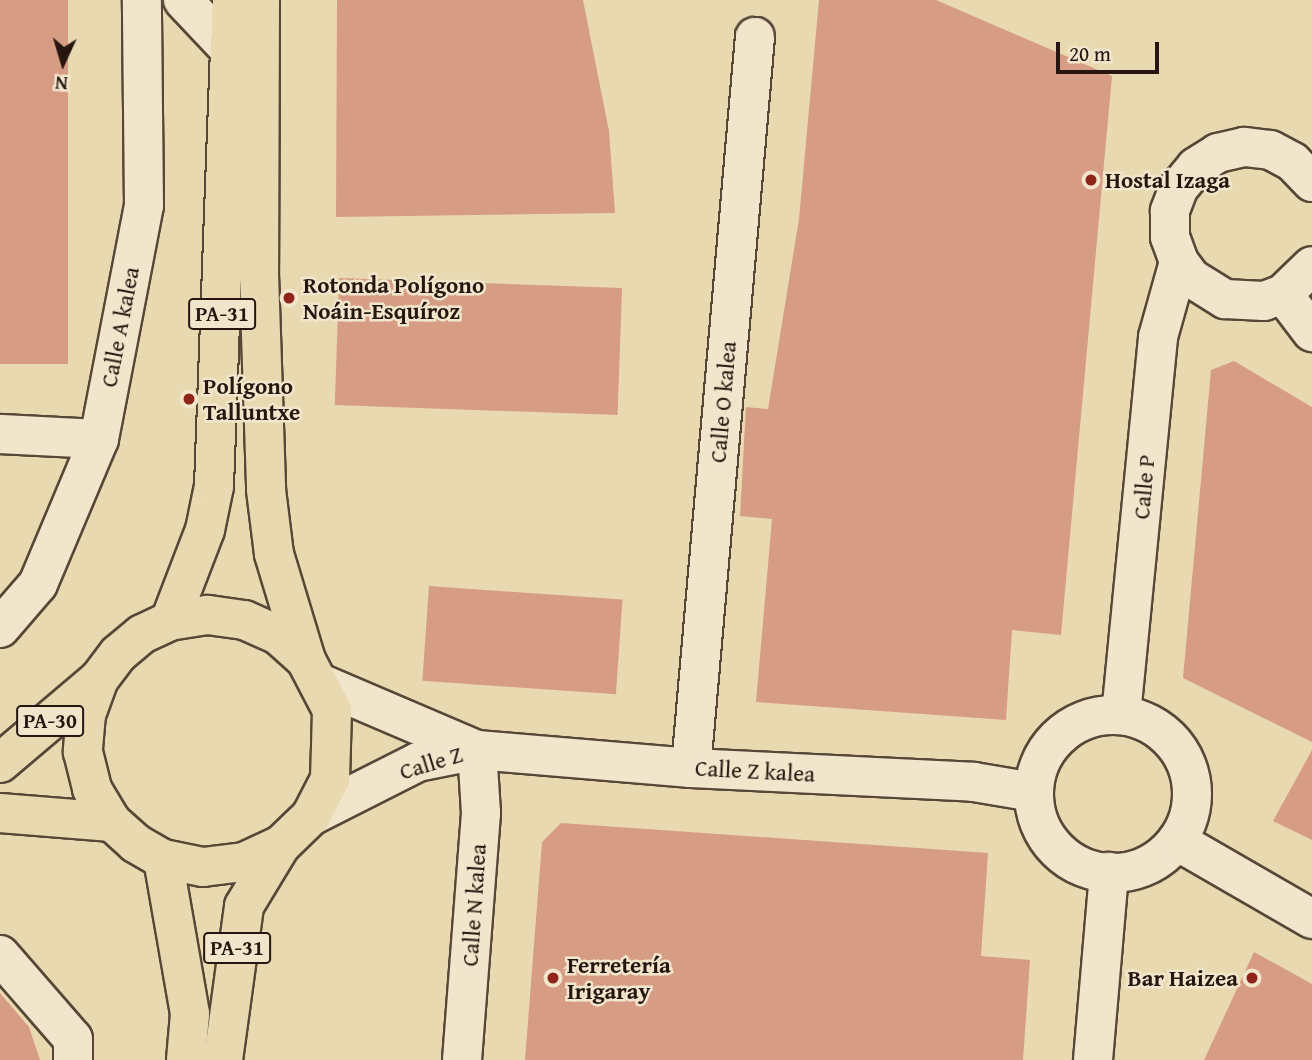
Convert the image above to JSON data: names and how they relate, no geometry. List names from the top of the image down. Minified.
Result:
{"streets":{"highway":["PA-31","PA-30"],"street":["Calle A kalea","Calle O kalea","Calle P","Calle Z","Calle Z kalea","Calle N kalea"]},"crossings":[["PA-31","PA-30"],["PA-31","Calle Z"],["Calle O kalea","Calle Z kalea"],["Calle P","Calle Z kalea"],["Calle Z","Calle Z kalea"],["Calle Z","Calle N kalea"],["Calle Z kalea","Calle N kalea"]],"places":["Hostal Izaga","Rotonda Polígono Noáin-Esquíroz","Polígono Talluntxe","Ferretería Irigaray","Bar Haizea"],"scale_bar":"20 m","north":"bottom"}
